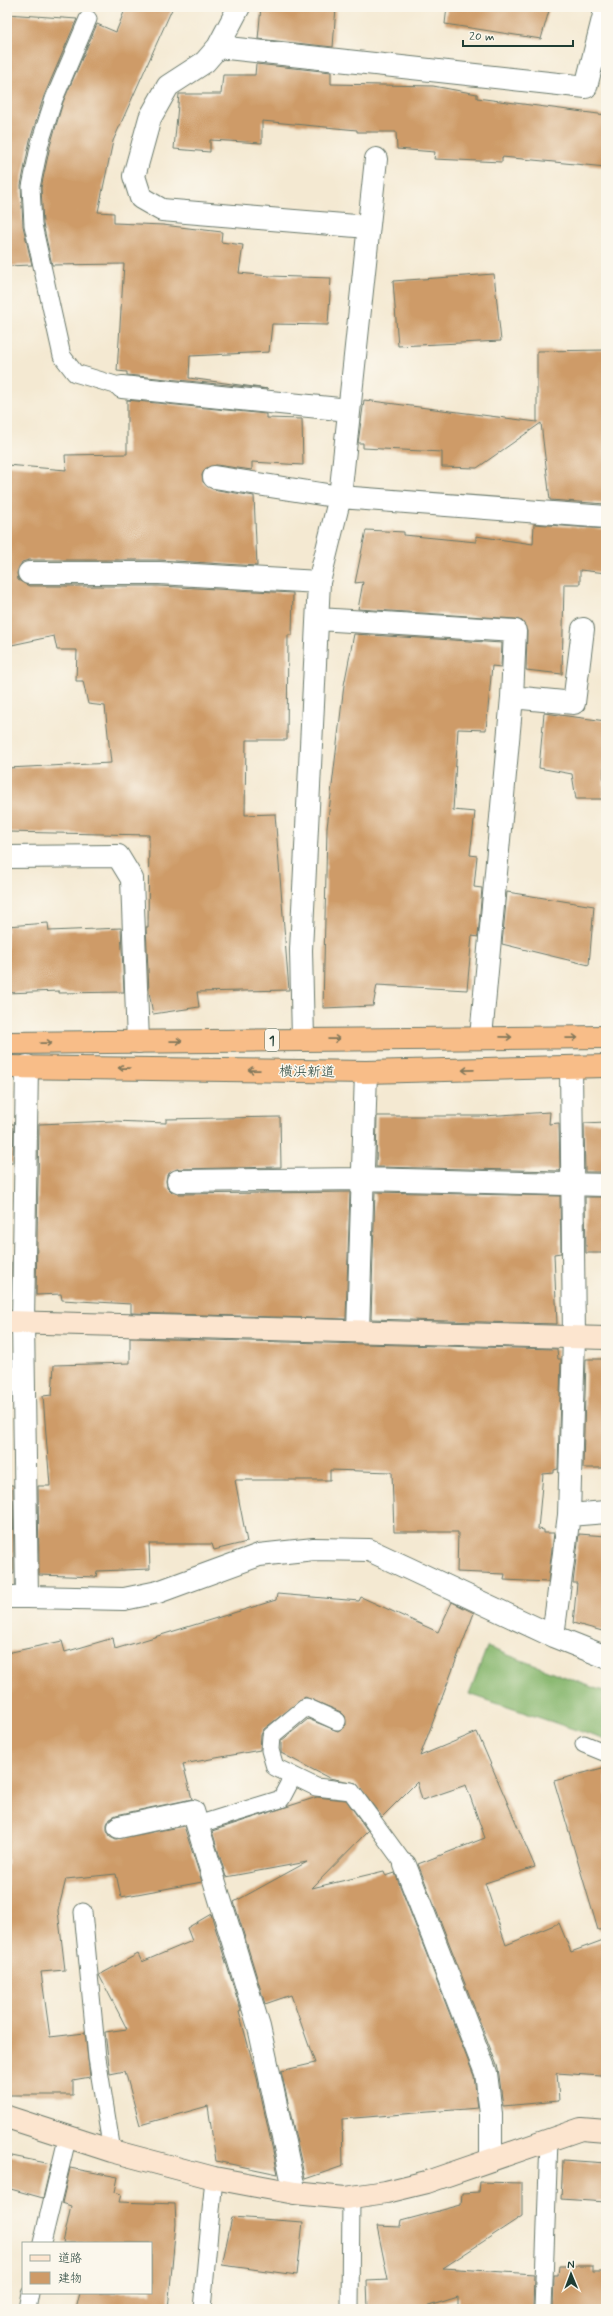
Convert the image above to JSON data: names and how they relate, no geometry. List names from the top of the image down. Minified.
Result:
{"streets":{"highway":["1","横浜新道"]},"legend":["道路","建物"],"scale_bar":"20 m","north":"top"}
